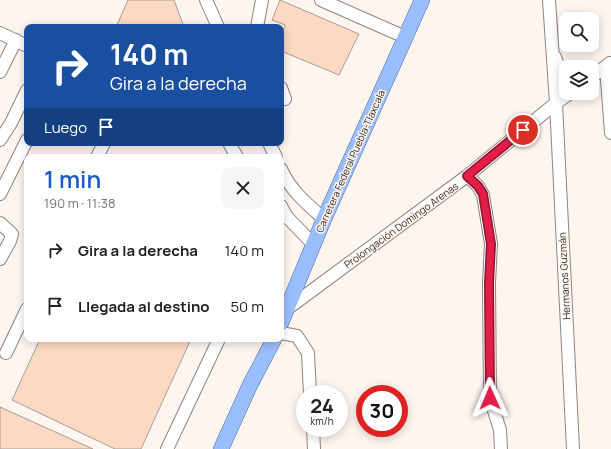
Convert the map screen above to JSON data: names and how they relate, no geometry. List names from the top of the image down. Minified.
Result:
{"streets":{"main road":["Carretera Federal Puebla-Tlaxcala"],"street":["Prolongación Domingo Arenas","Hermanos Guzmán"]},"crossings":[["Carretera Federal Puebla-Tlaxcala","Prolongación Domingo Arenas"],["Prolongación Domingo Arenas","Hermanos Guzmán"]],"page":{"turn":["140 m","Gira a la derecha"],"then":"Luego","heading":["1 min","190 m · 11:38"],"list":[{"name":"Gira a la derecha","value":"140 m"},{"name":"Llegada al destino","value":"50 m"}],"speed":"24 km/h","limit":"30"}}
